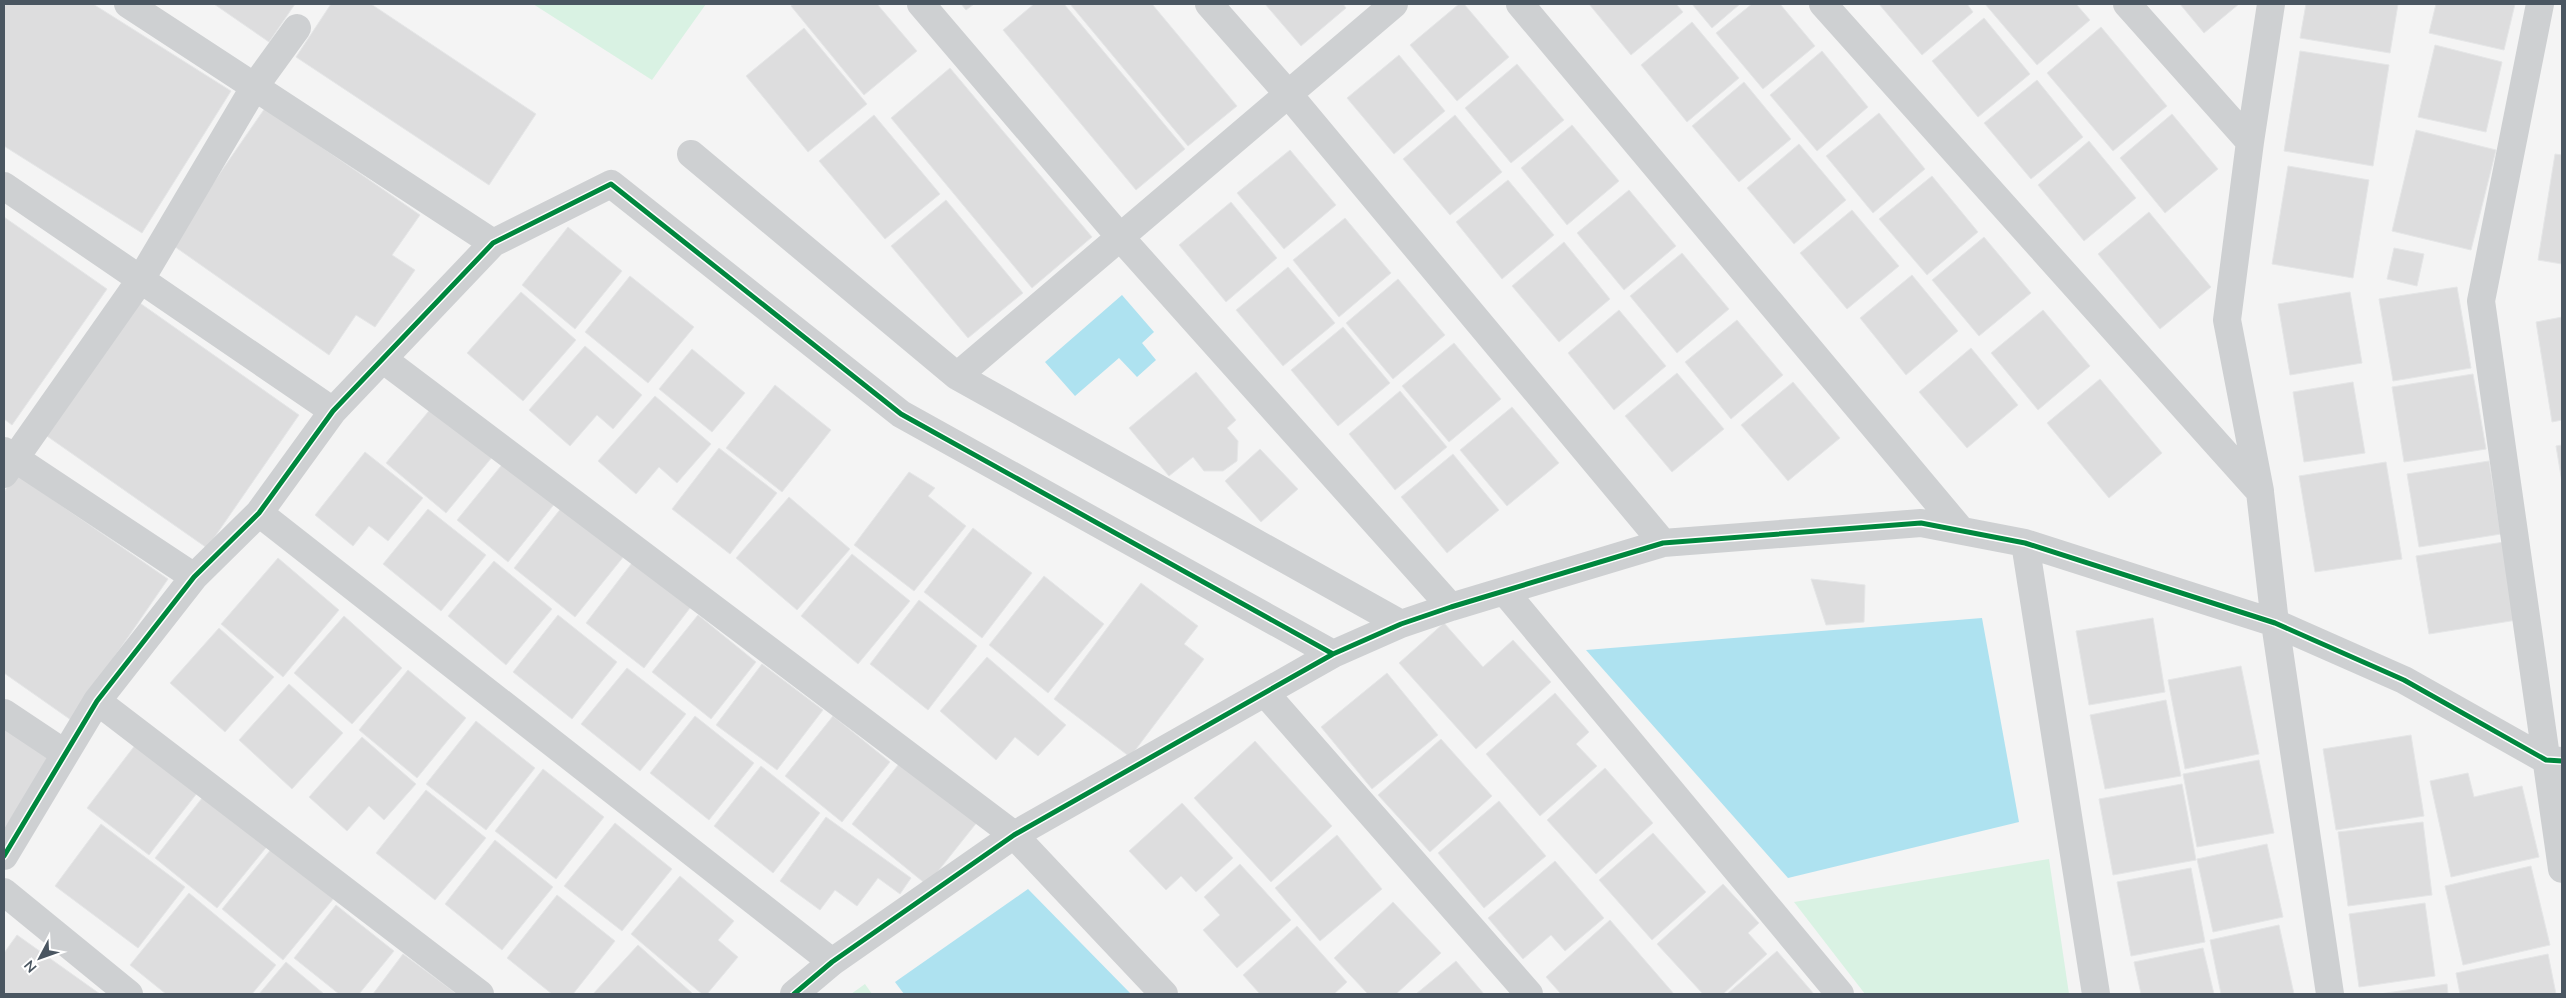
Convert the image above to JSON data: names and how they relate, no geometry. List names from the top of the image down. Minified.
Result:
{"north":"bottom left"}
